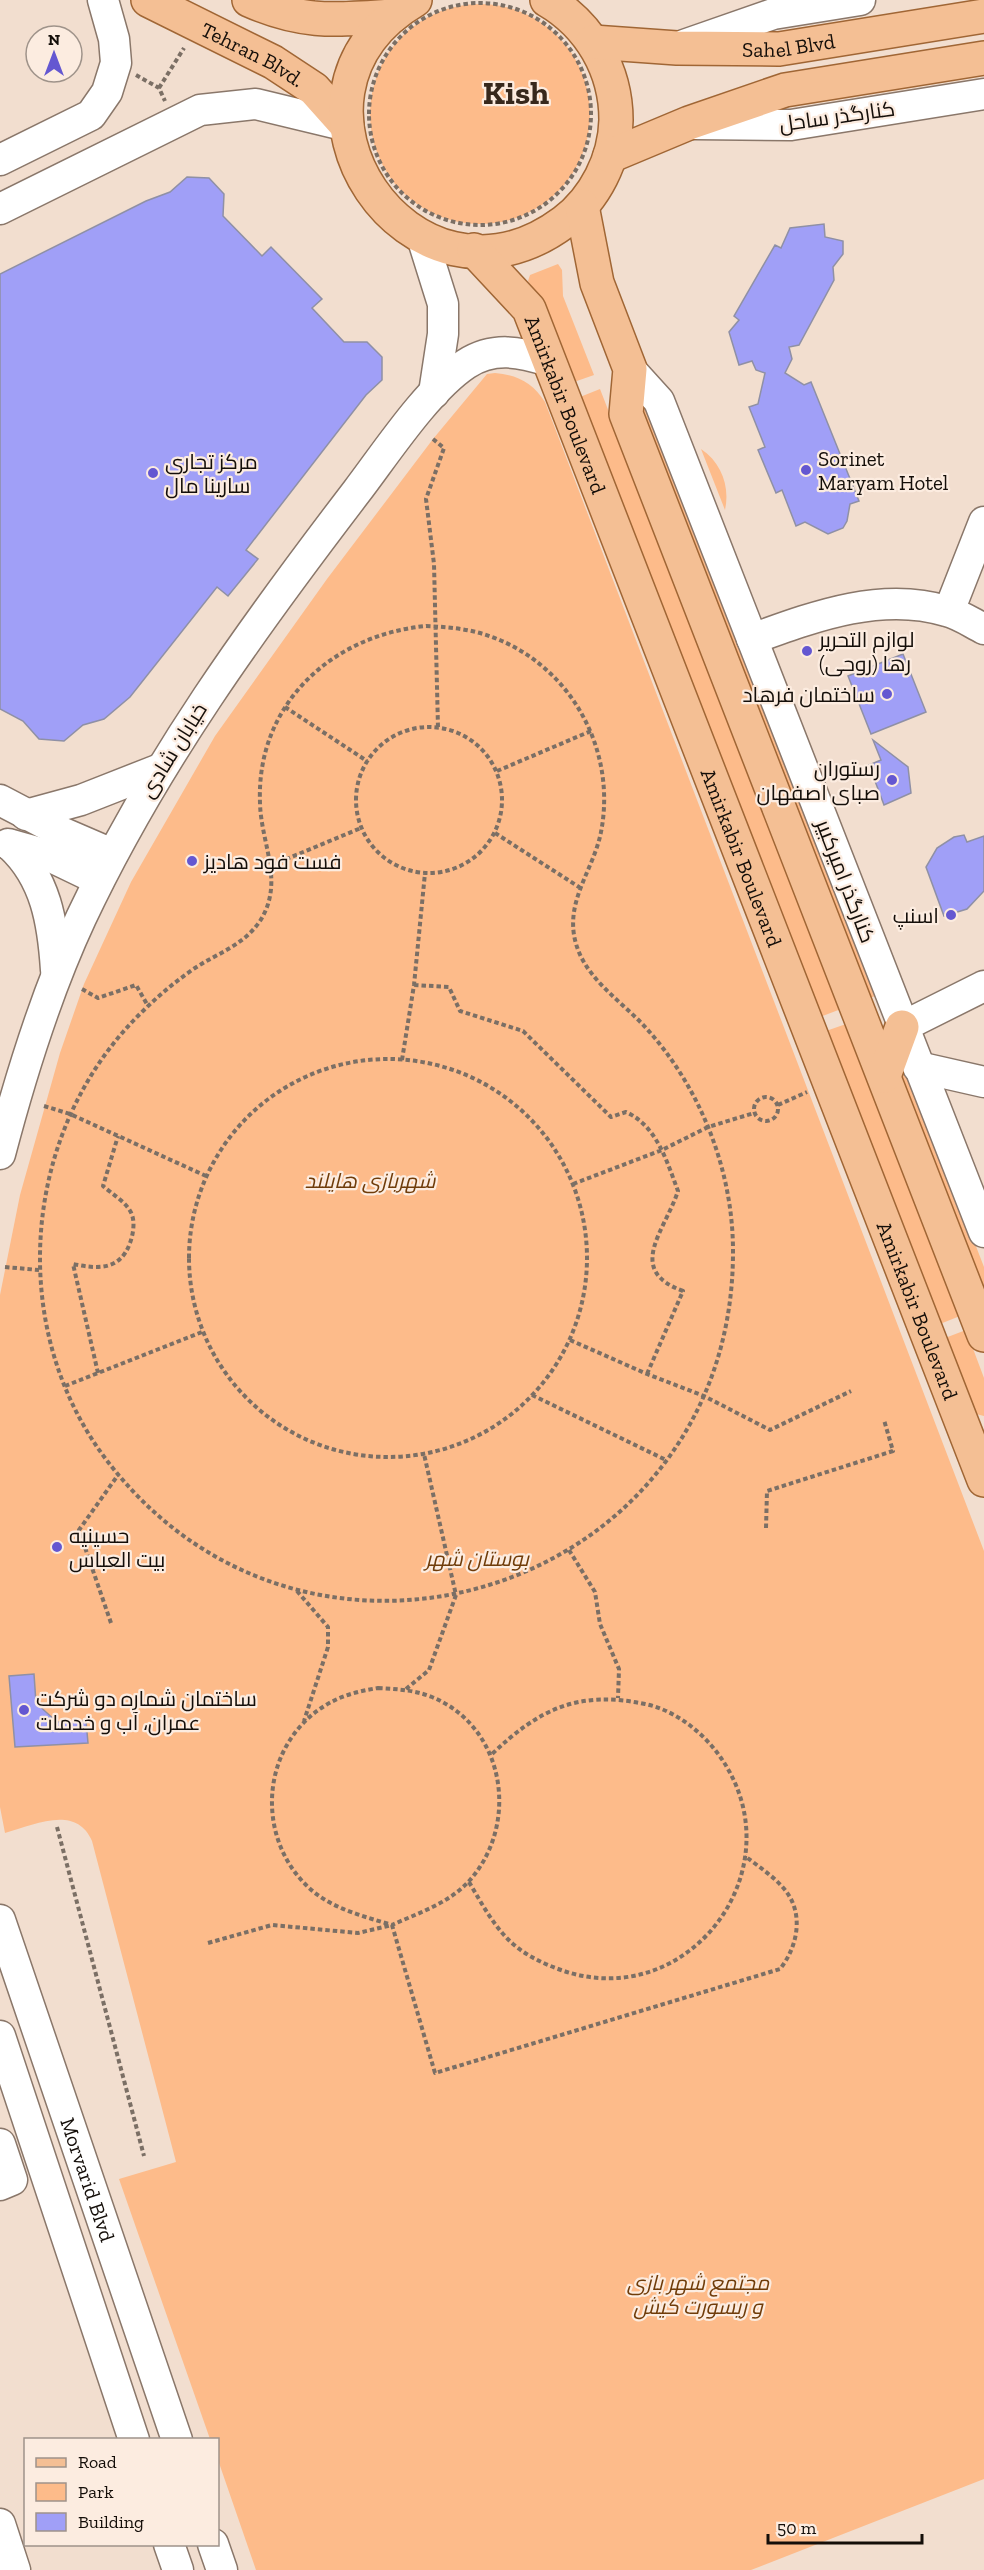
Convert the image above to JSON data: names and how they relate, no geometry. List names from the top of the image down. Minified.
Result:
{"streets":{"main road":["Sahel Blvd","Tehran Blvd.","Amirkabir Boulevard"],"street":["کنارگذر ساحل","خیابان شادی","کنارگذر امیرکبیر","Morvarid Blvd"]},"crossings":[["Sahel Blvd","کنارگذر ساحل"],["Amirkabir Boulevard","خیابان شادی"]],"districts":["Kish"],"parks":["شهربازی هایلند","بوستان شهر","مجتمع شهر بازی و ریسورت کیش"],"places":["Sorinet Maryam Hotel","مرکز تجاری سارینا مال","لوازم التحریر رها (روحی)","ساختمان فرهاد","رستوران صبای اصفهان","فست فود هادیز","اسنپ","حسینیه بیت العباس","ساختمان شماره دو شرکت عمران، آب و خدمات"],"legend":["Road","Park","Building"],"scale_bar":"50 m","north":"top"}
